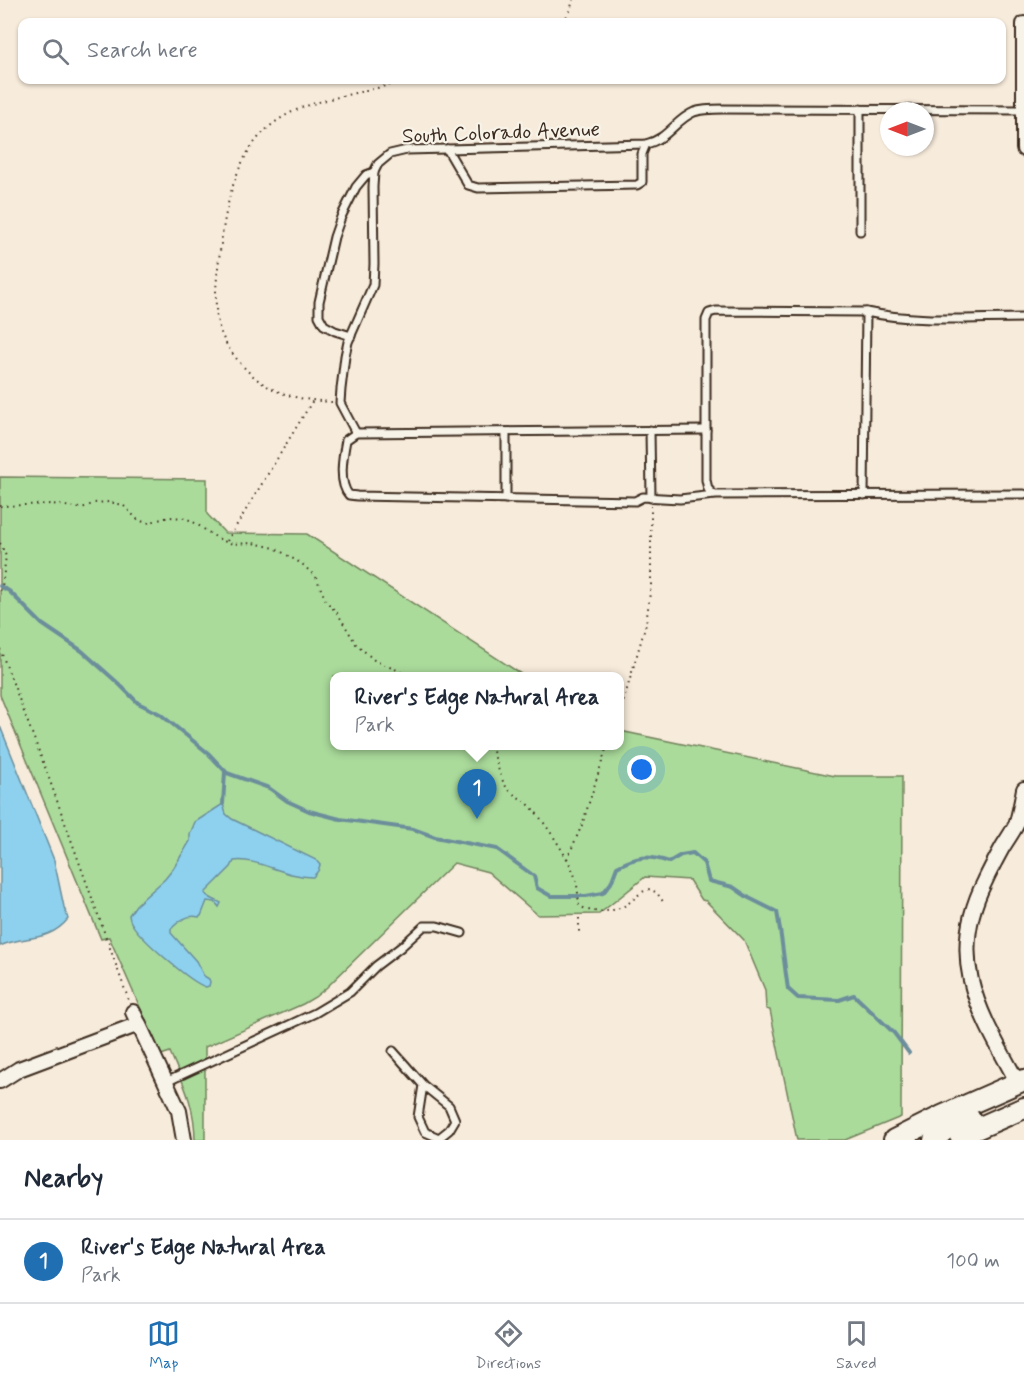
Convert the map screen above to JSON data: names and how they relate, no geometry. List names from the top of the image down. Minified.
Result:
{"streets":{"lane":["South Colorado Avenue"]},"north":"left","page":{"search":"Search here","popup":["River's Edge Natural Area","Park"],"pins":"1","heading":"Nearby","list":[{"mark":"1","name":"River's Edge Natural Area","note":"Park","value":"100 m"}],"nav":["Map","Directions","Saved"]}}
